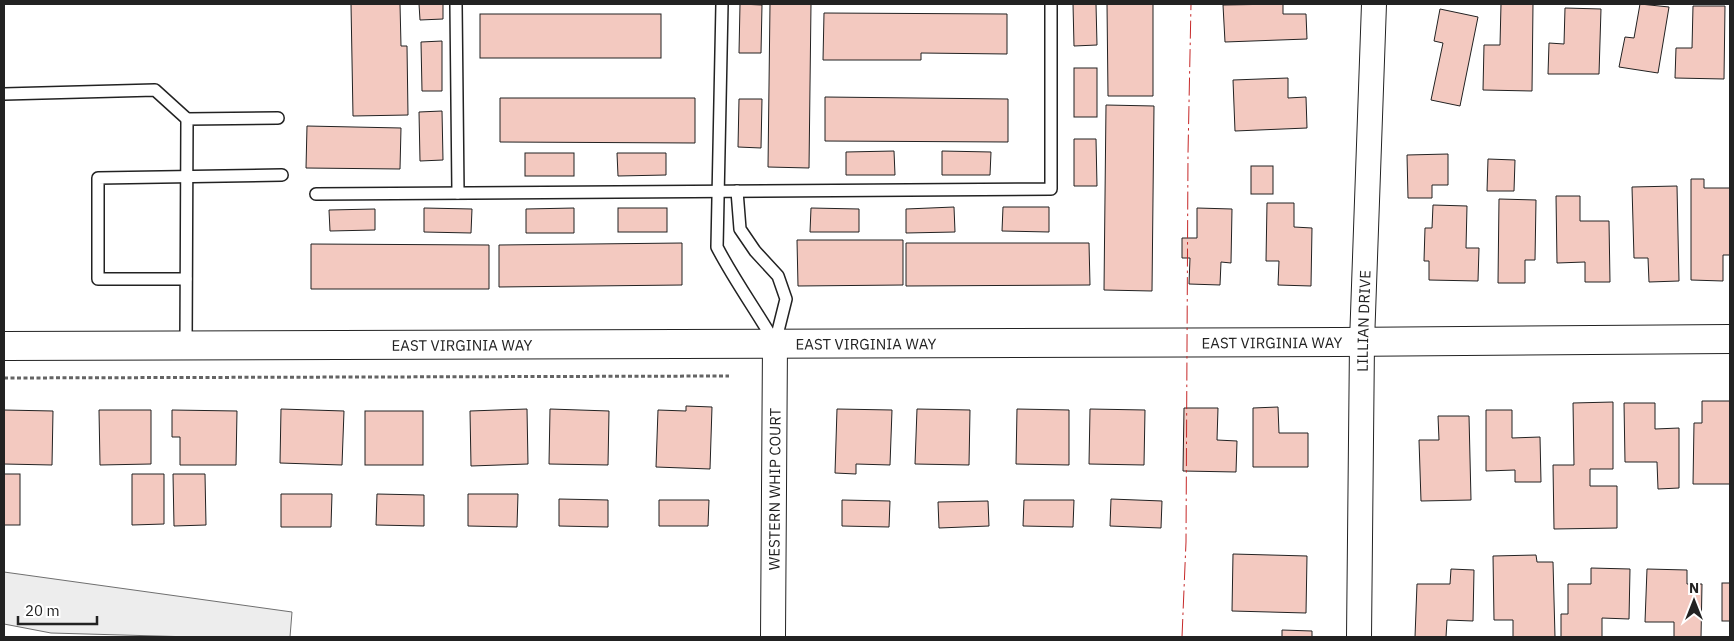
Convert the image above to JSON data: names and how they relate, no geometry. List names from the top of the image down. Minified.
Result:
{"streets":{"street":["LILLIAN DRIVE","EAST VIRGINIA WAY","WESTERN WHIP COURT"]},"crossings":[["LILLIAN DRIVE","EAST VIRGINIA WAY"],["EAST VIRGINIA WAY","WESTERN WHIP COURT"]],"scale_bar":"20 m","north":"top"}
